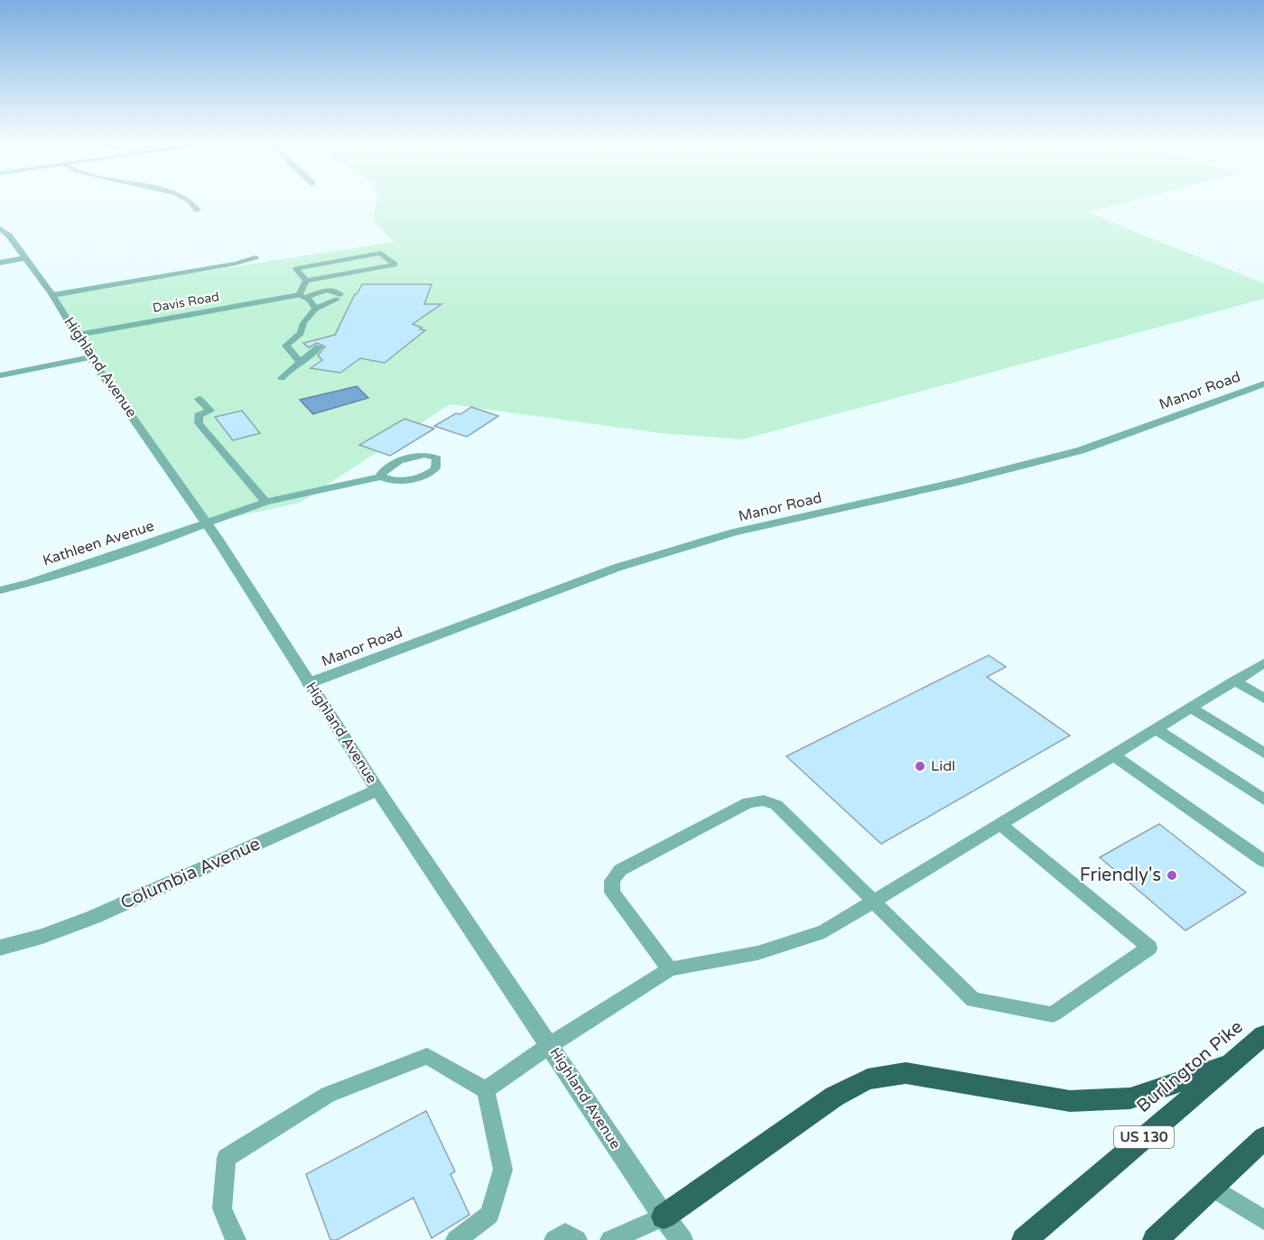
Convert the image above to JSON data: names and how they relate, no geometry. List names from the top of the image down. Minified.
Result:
{"streets":{"highway":["Burlington Pike","US 130"],"street":["Davis Road","Highland Avenue","Manor Road","Kathleen Avenue","Columbia Avenue"]},"crossings":[["Davis Road","Highland Avenue"],["Highland Avenue","Manor Road"],["Highland Avenue","Kathleen Avenue"],["Highland Avenue","Columbia Avenue"]],"places":["Lidl","Friendly's"]}
